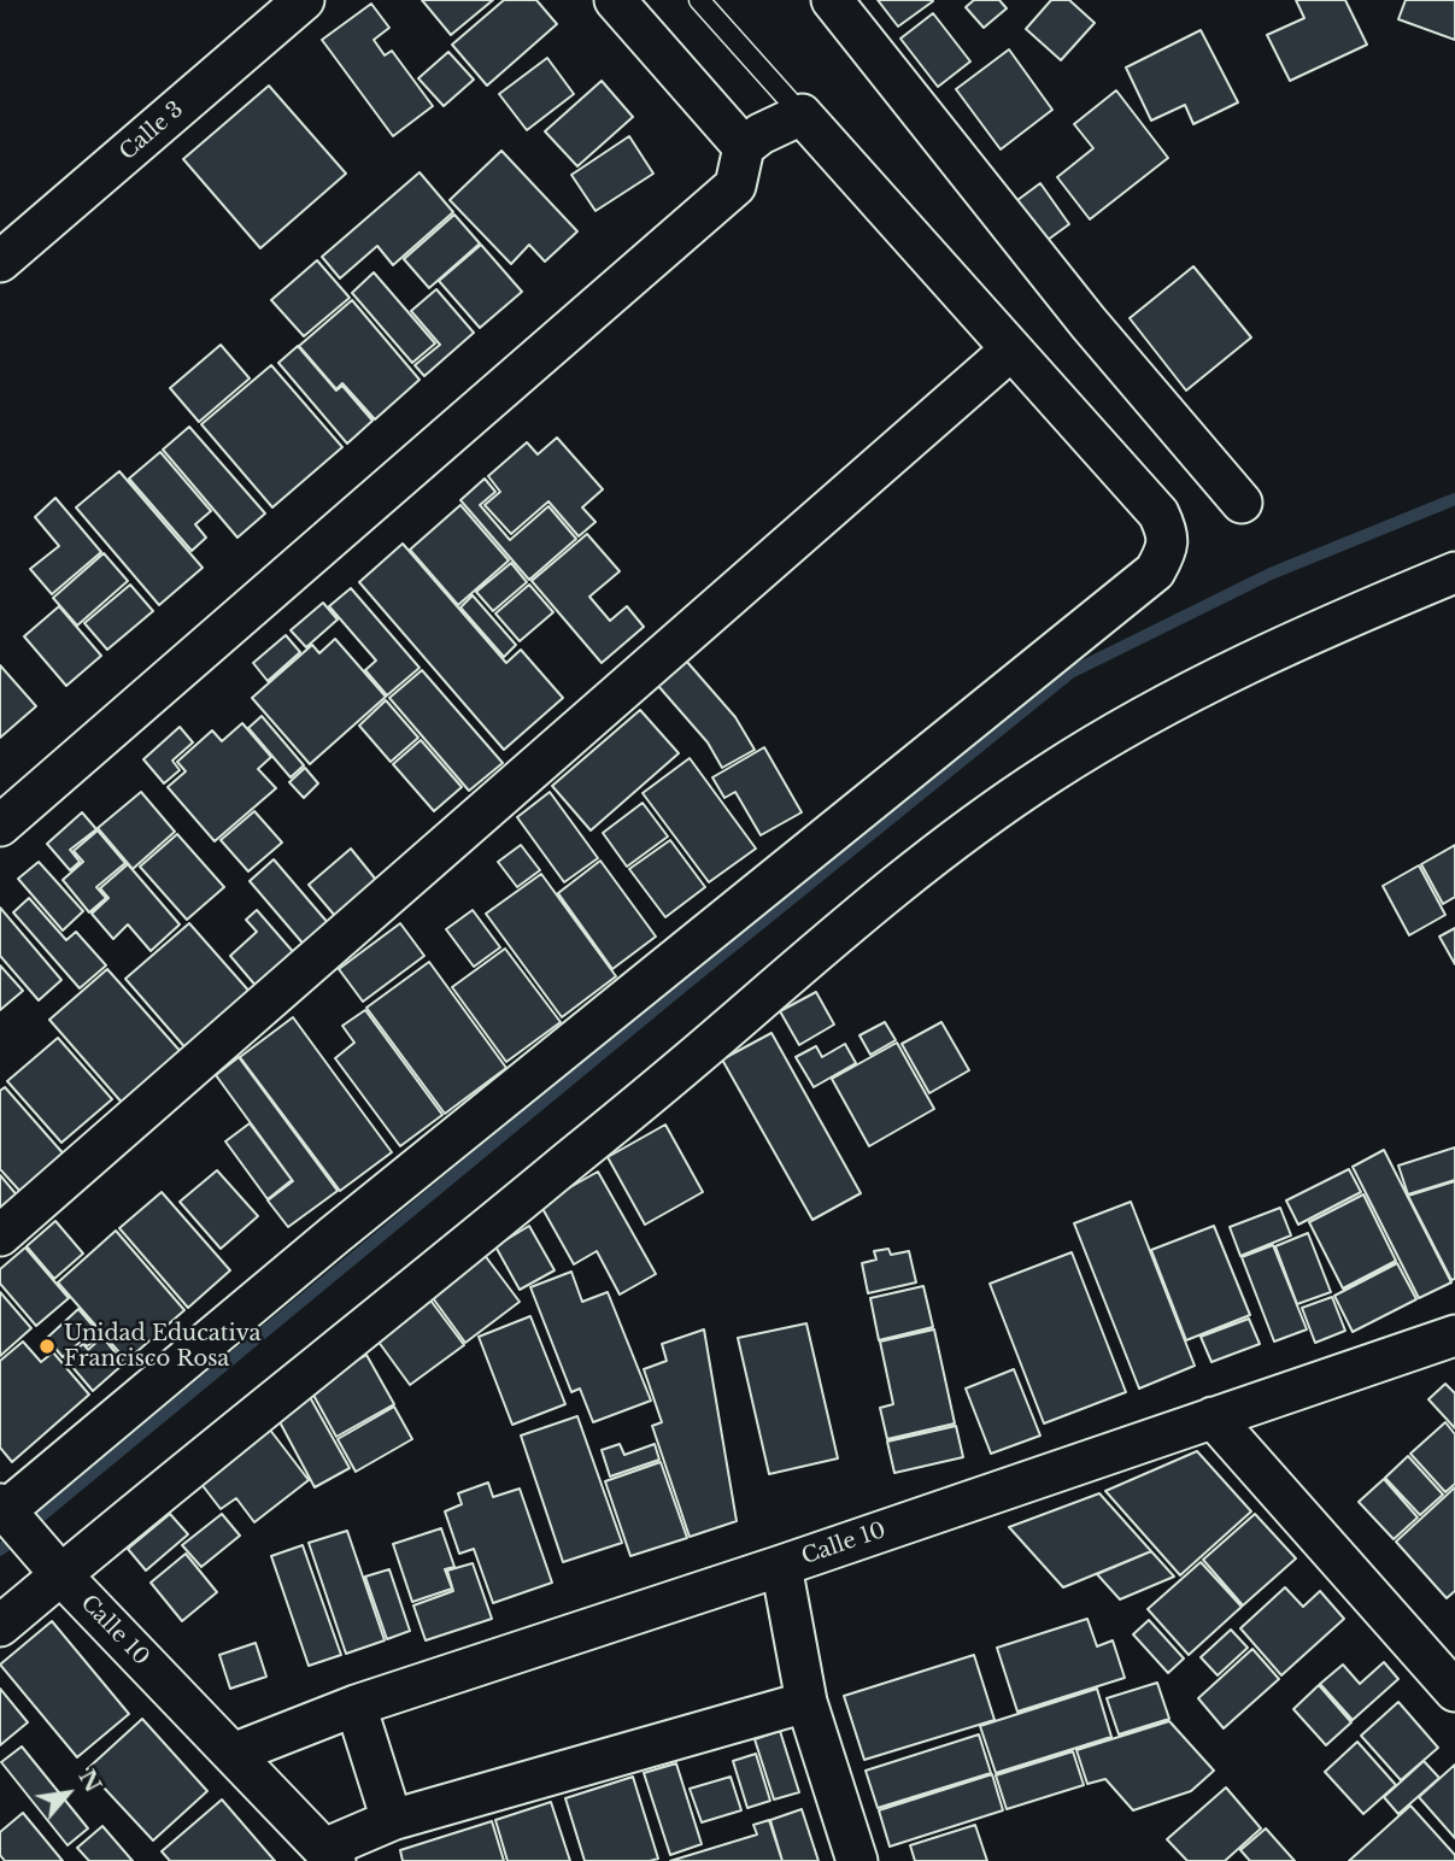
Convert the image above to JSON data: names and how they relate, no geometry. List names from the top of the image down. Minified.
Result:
{"streets":{"street":["Calle 3","Calle 10"]},"places":["Unidad Educativa Francisco Rosa"],"north":"top right"}
